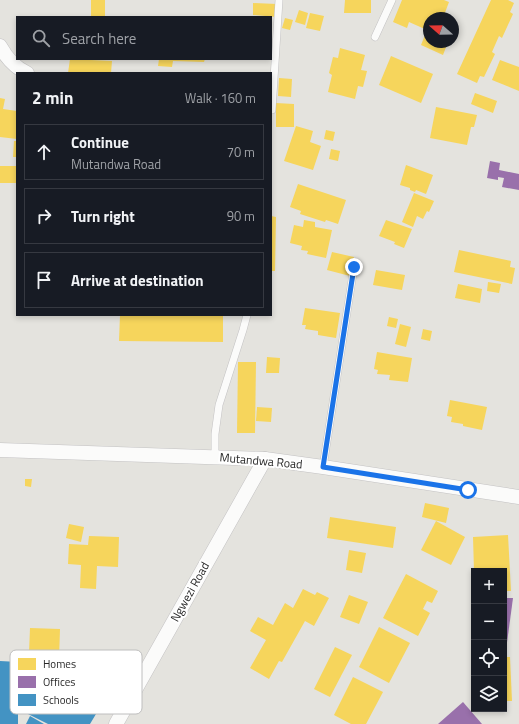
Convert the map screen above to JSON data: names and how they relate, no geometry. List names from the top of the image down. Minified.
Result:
{"streets":{"street":["Mutandwa Road","Ngwezi Road"]},"crossings":[["Mutandwa Road","Ngwezi Road"]],"legend":["Homes","Offices","Schools"],"north":"left","page":{"search":"Search here","heading":["2 min","Walk · 160 m"],"list":[["Continue","Mutandwa Road","70 m"],["Turn right","90 m"],"Arrive at destination"],"map_buttons":["+","−"]}}
